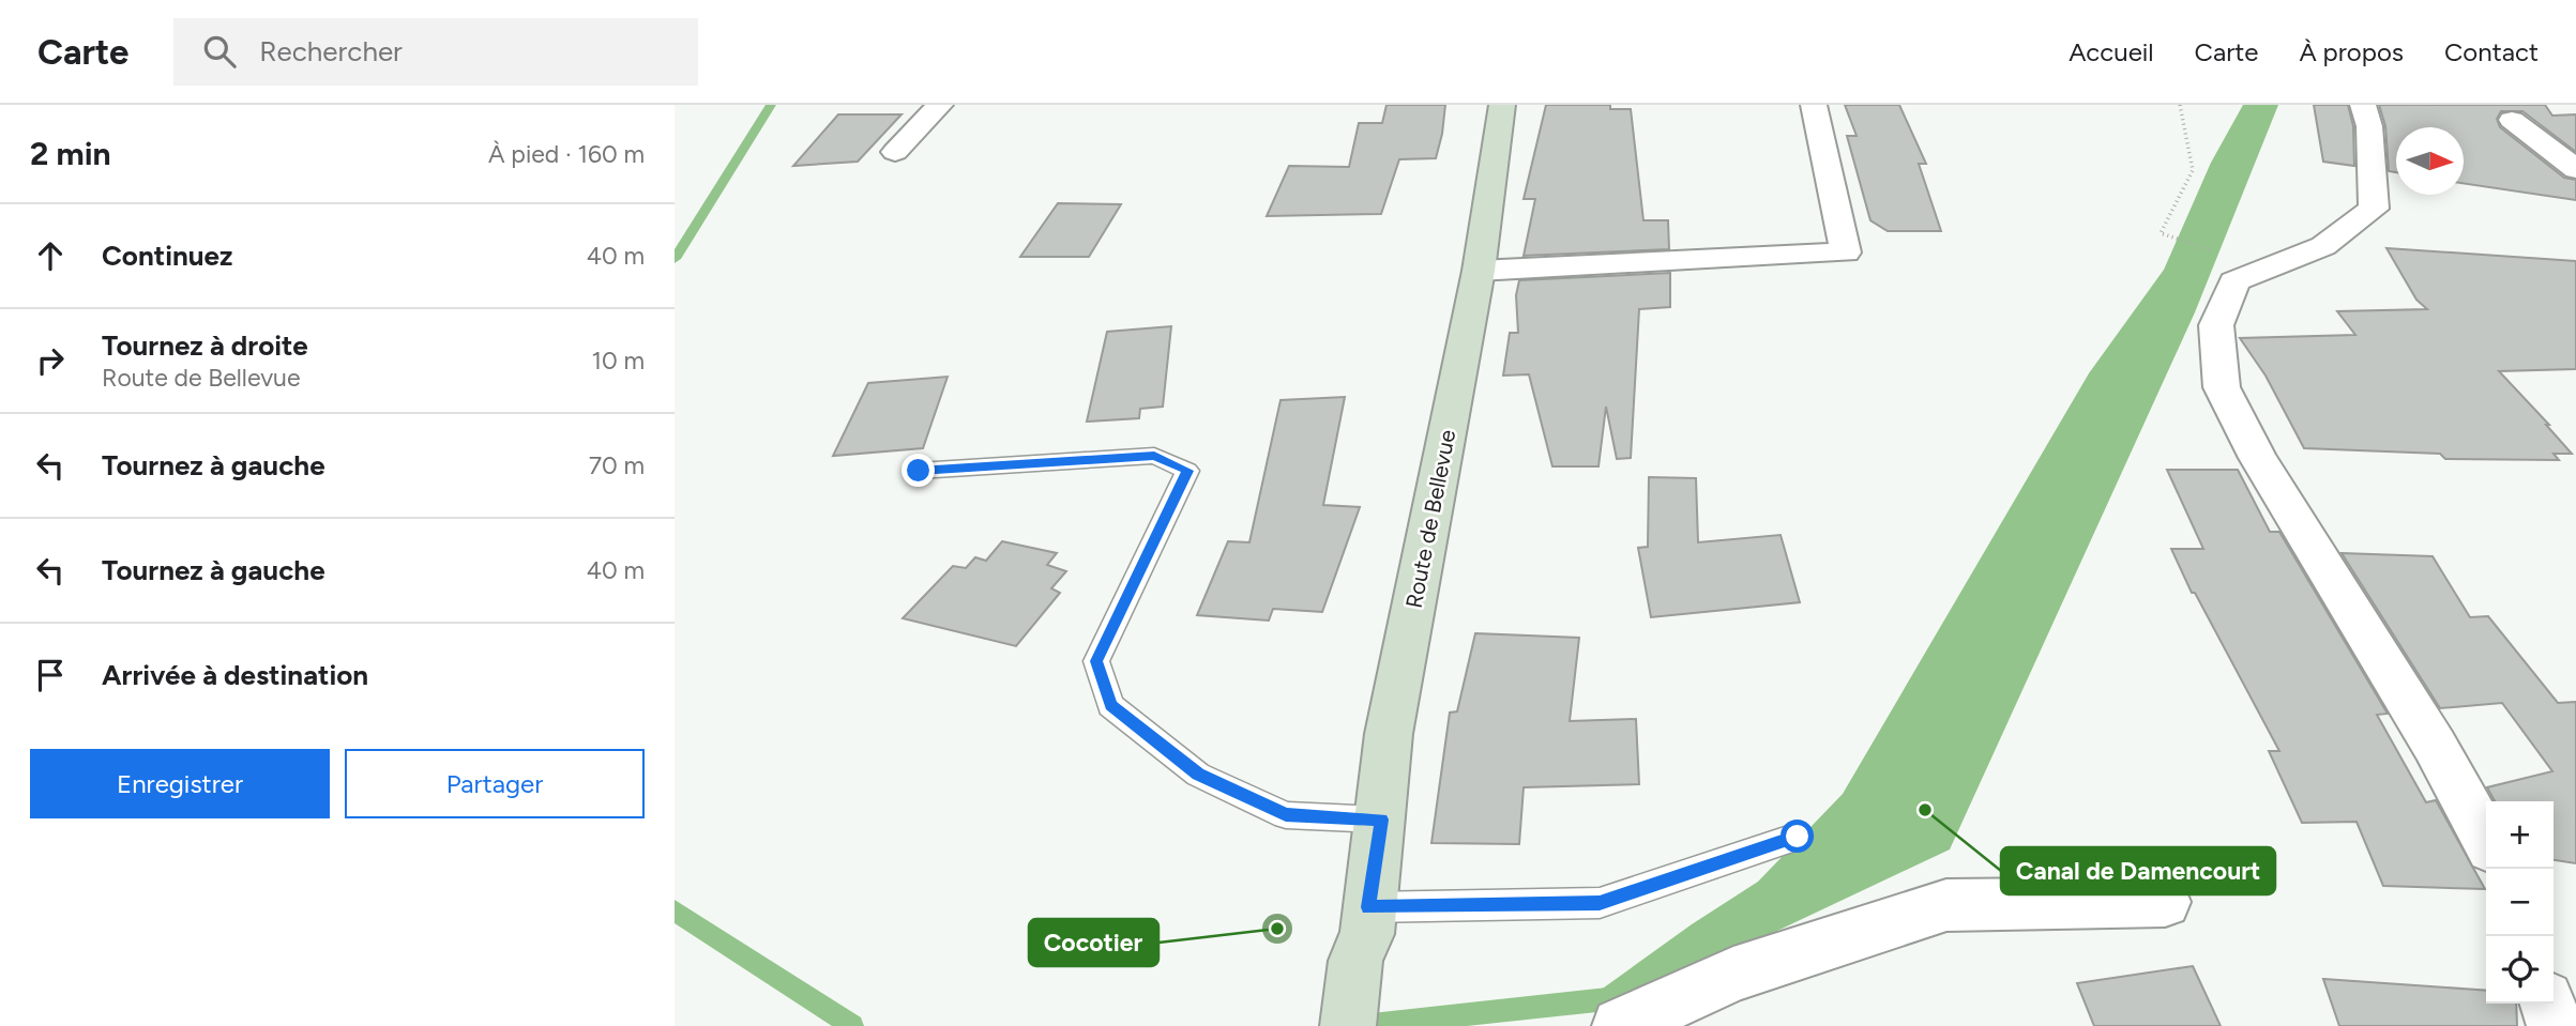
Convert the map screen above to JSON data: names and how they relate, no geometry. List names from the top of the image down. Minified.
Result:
{"streets":{"main road":["Route de Bellevue"]},"places":["Canal de Damencourt","Cocotier"],"north":"right","page":{"header":"Carte","search":"Rechercher","nav":["Accueil","Carte","À propos","Contact"],"heading":["2 min","À pied · 160 m"],"list":[["Continuez","40 m"],["Tournez à droite","Route de Bellevue","10 m"],["Tournez à gauche","70 m"],["Tournez à gauche","40 m"],"Arrivée à destination"],"buttons":["Enregistrer","Partager"],"map_buttons":["+","−"]}}
